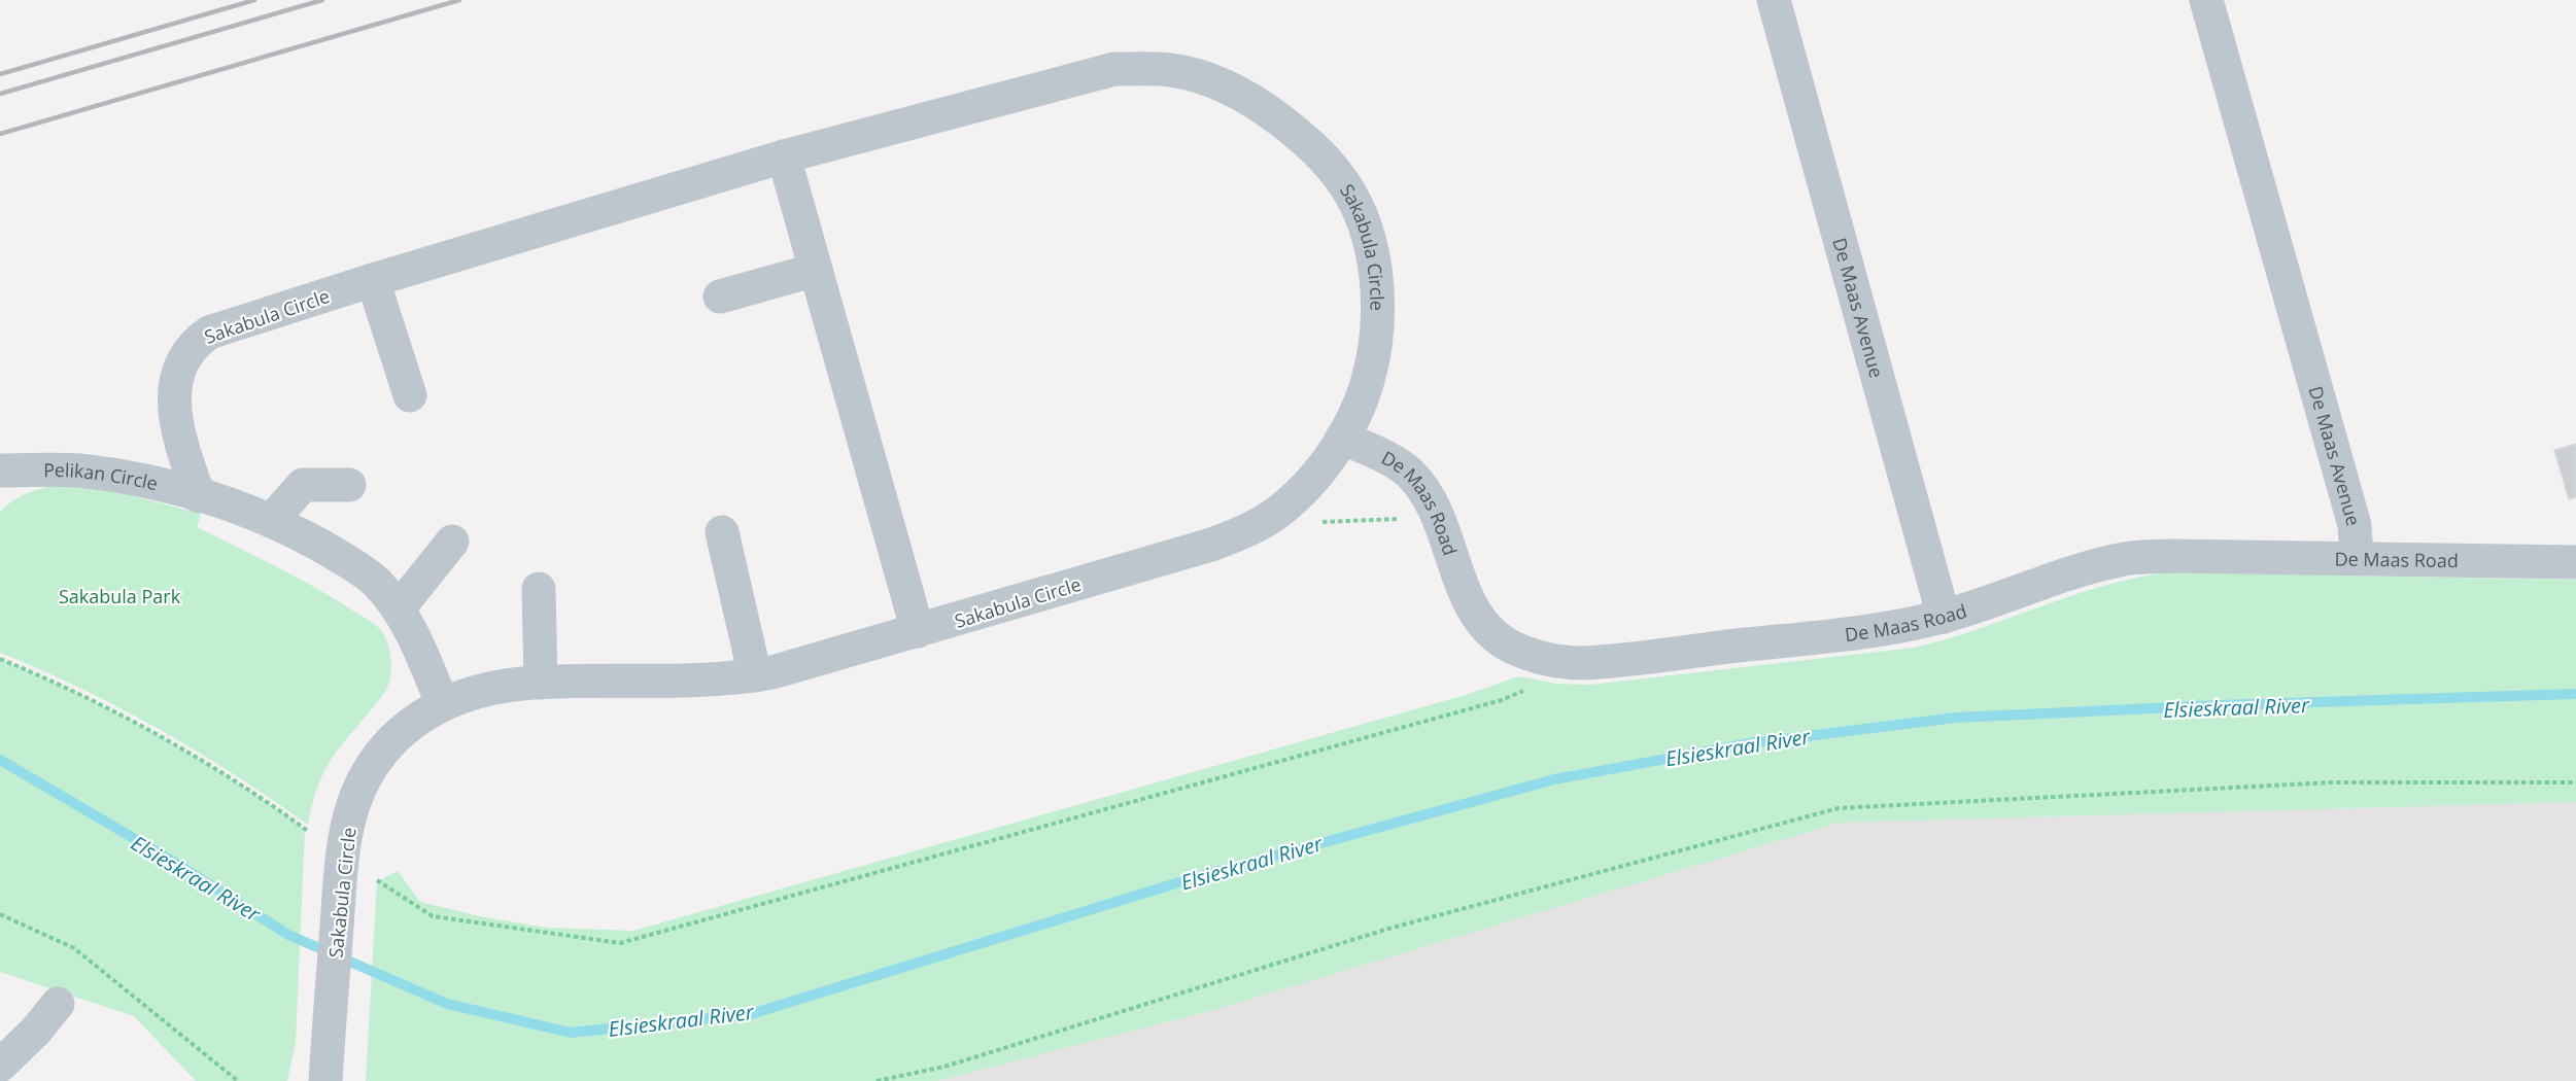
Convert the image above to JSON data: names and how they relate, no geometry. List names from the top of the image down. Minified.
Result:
{"streets":{"street":["Sakabula Circle","De Maas Avenue","Pelikan Circle","De Maas Road"]},"crossings":[["Sakabula Circle","Pelikan Circle"],["Sakabula Circle","De Maas Road"],["De Maas Avenue","De Maas Road"]],"water":["Elsieskraal River"],"parks":["Sakabula Park"]}
